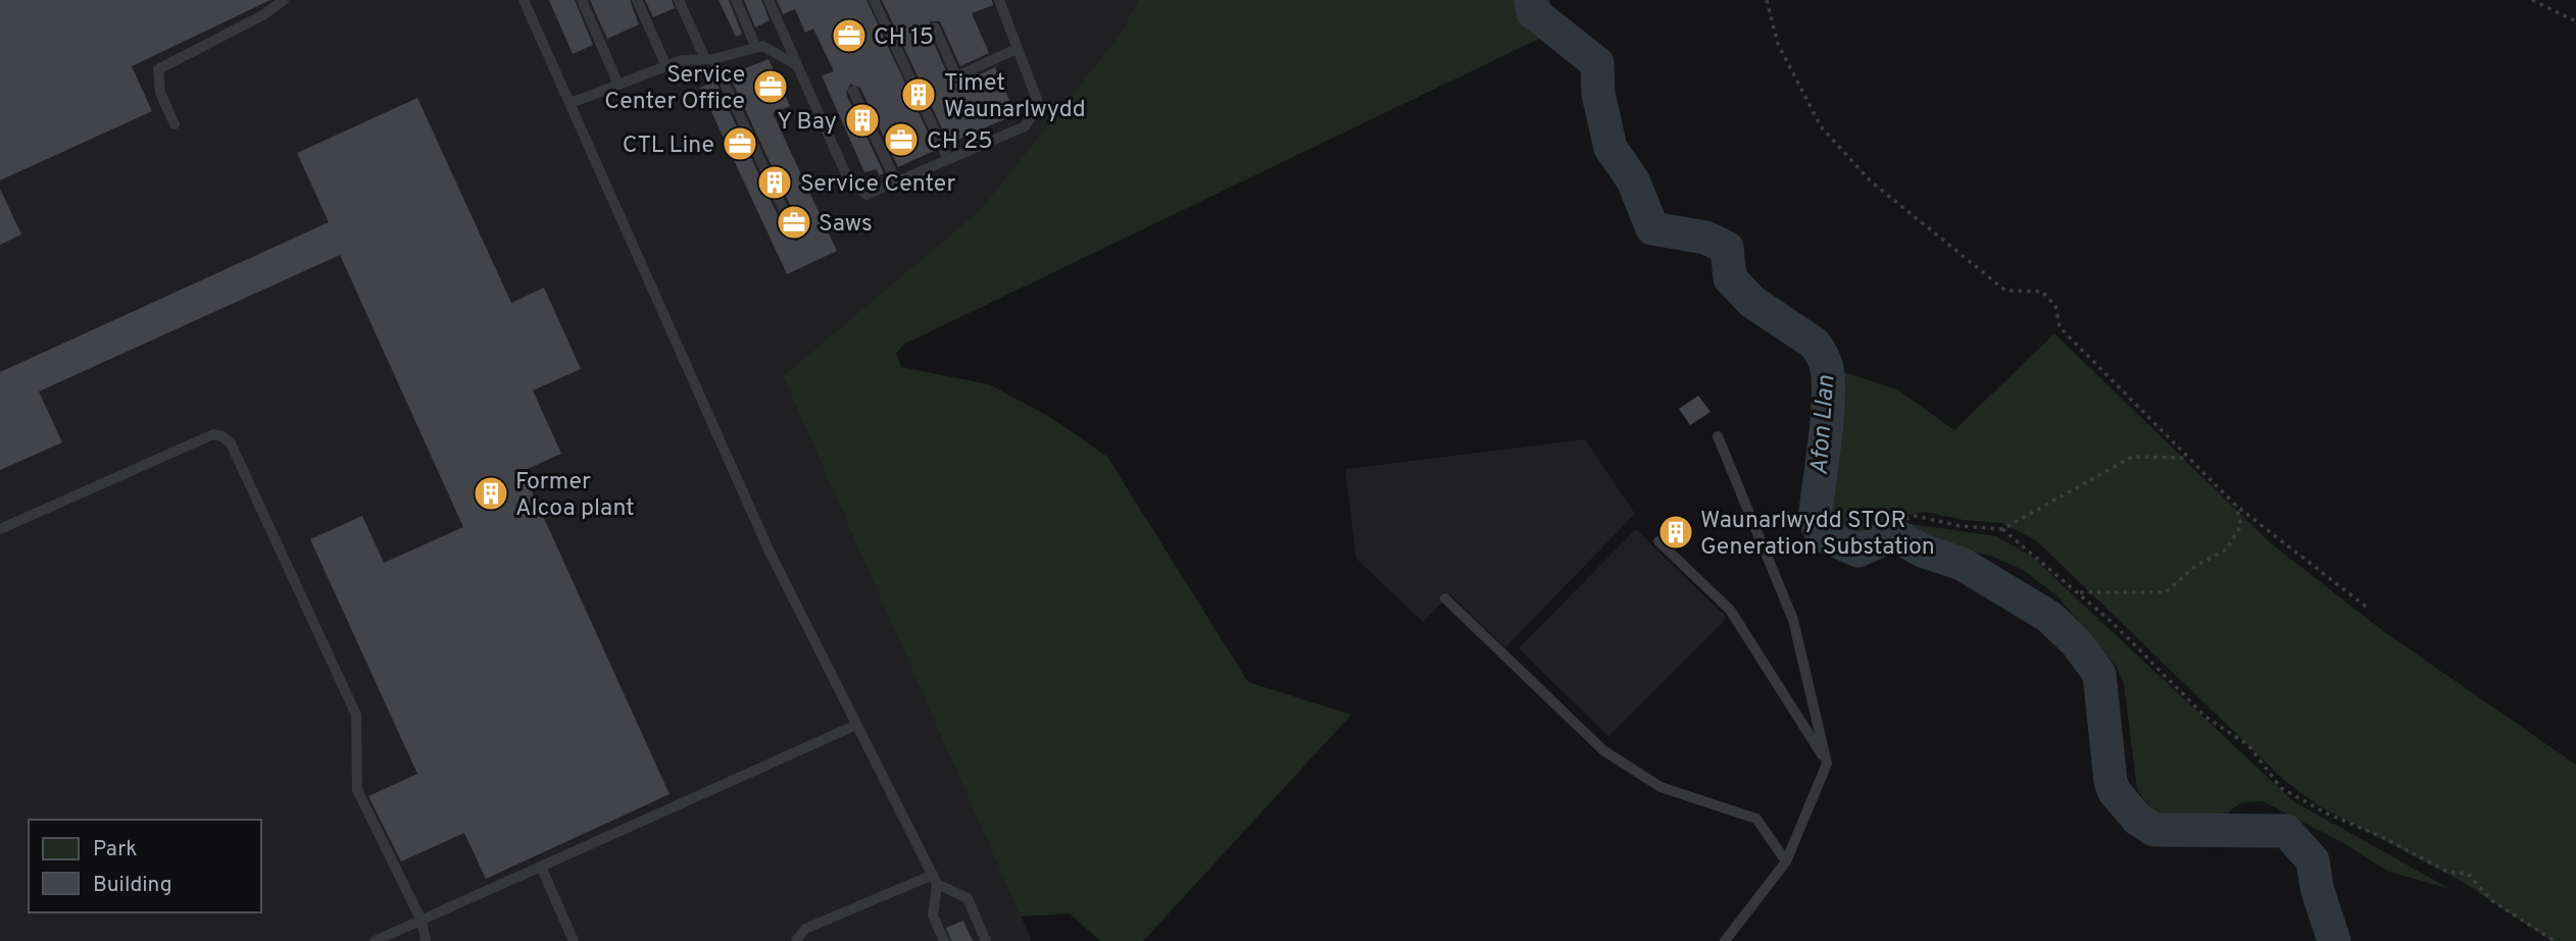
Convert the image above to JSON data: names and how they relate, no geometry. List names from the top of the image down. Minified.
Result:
{"water":["Afon Llan"],"places":{"office":["CH 15","Service Center Office","CH 25","CTL Line","Saws"],"building":["Timet Waunarlwydd","Y Bay","Service Center","Former Alcoa plant","Waunarlwydd STOR Generation Substation"]},"legend":["Park","Building"]}
